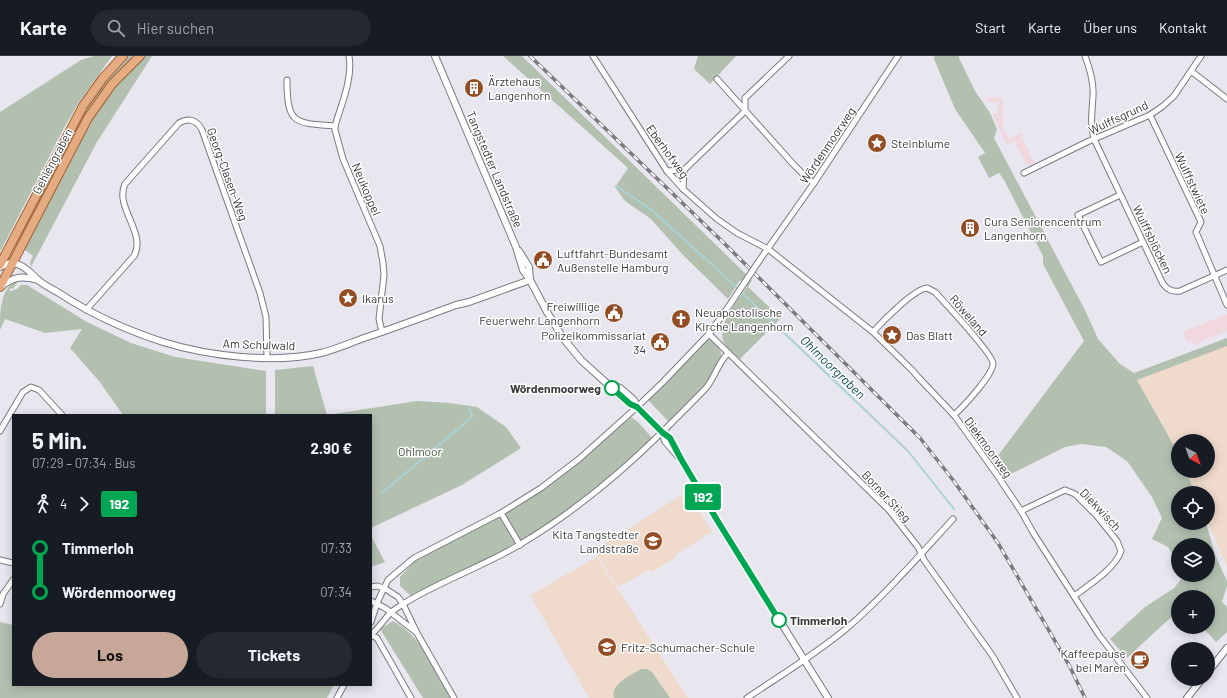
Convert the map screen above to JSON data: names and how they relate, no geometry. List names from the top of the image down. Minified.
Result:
{"streets":{"main road":["Gehlengraben"],"street":["Wulffsgrund","Wördenmoorweg","Eberhofweg","Tangstedter Landstraße","Georg-Clasen-Weg","Wulffstwiete","Neukoppel","Wulffsblöcken","Röweland","Am Schulwald","Diekmoorweg","Borner Stieg","Diekwisch"]},"crossings":[["Wulffsgrund","Wulffstwiete"],["Wulffsgrund","Wulffsblöcken"],["Wördenmoorweg","Eberhofweg"],["Wördenmoorweg","Tangstedter Landstraße"],["Wördenmoorweg","Diekmoorweg"],["Wördenmoorweg","Borner Stieg"],["Eberhofweg","Diekmoorweg"],["Gehlengraben","Am Schulwald"],["Tangstedter Landstraße","Am Schulwald"],["Georg-Clasen-Weg","Am Schulwald"],["Wulffstwiete","Wulffsblöcken"],["Neukoppel","Am Schulwald"],["Röweland","Diekmoorweg"],["Diekmoorweg","Diekwisch"]],"water":["Ohlmoorgraben"],"parks":["Ohlmoor"],"places":{"building":["Ärztehaus Langenhorn","Cura Seniorencentrum Langenhorn"],"place":["Steinblume","Ikarus","Das Blatt"],"public building":["Luftfahrt-Bundesamt Außenstelle Hamburg","Freiwillige Feuerwehr Langenhorn","Polizeikommissariat 34"],"church":["Neuapostolische Kirche Langenhorn"],"other":["Wördenmoorweg","Timmerloh"],"school or university":["Kita Tangstedter Landstraße","Fritz-Schumacher-Schule"],"cafe":["Kaffeepause bei Maren"]},"lines":["bus line 192"],"north":"bottom right","page":{"header":"Karte","search":"Hier suchen","nav":["Start","Karte","Über uns","Kontakt"],"on_map":"192","heading":["5 Min.","07:29 – 07:34 · Bus","2.90 €"],"map_buttons":["+","−"],"legs":["4","192"],"list":[{"name":"Timmerloh","value":"07:33"},{"name":"Wördenmoorweg","value":"07:34"}],"buttons":["Los","Tickets"]}}
